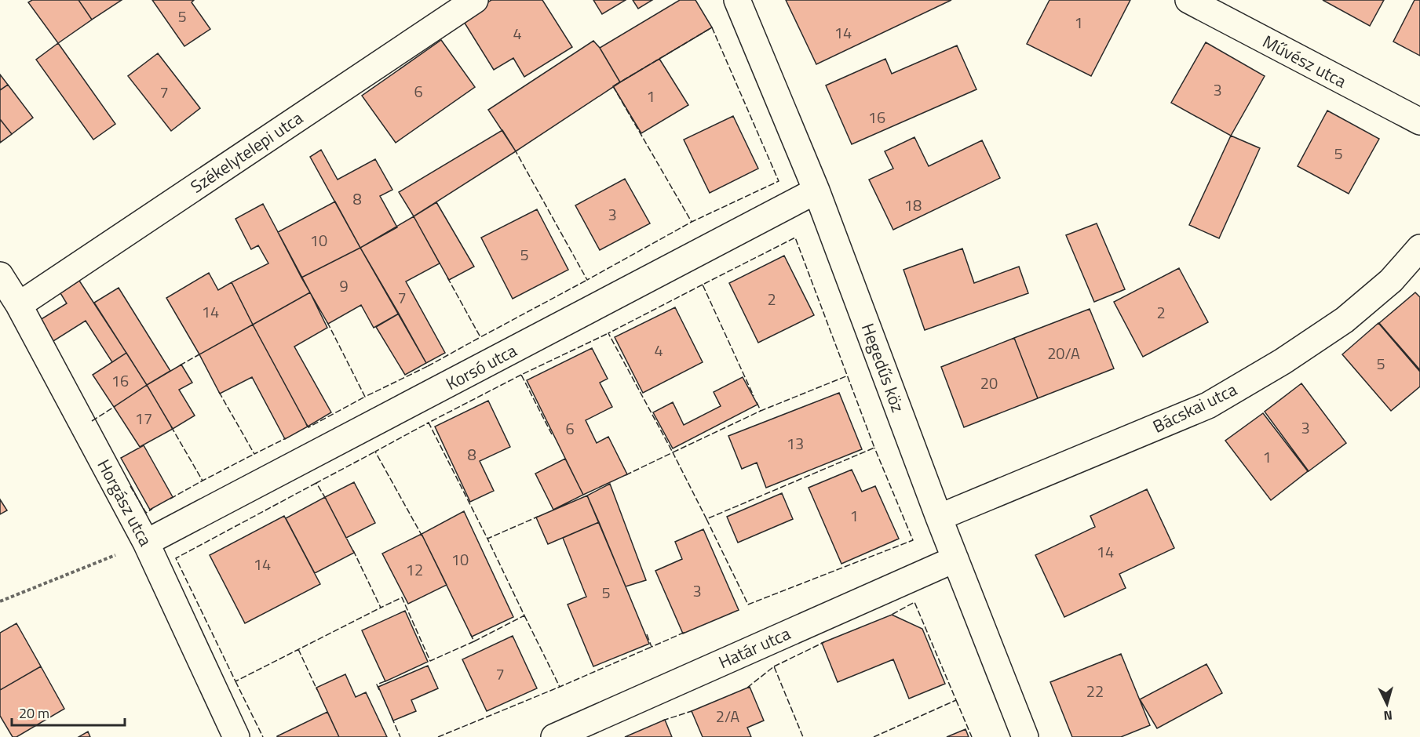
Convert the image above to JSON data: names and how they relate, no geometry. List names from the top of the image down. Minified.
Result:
{"streets":{"street":["Művész utca","Székelytelepi utca","Korsó utca","Hegedűs köz","Bácskai utca","Horgász utca","Határ utca"]},"crossings":[["Székelytelepi utca","Horgász utca"],["Korsó utca","Hegedűs köz"],["Korsó utca","Horgász utca"],["Hegedűs köz","Bácskai utca"],["Hegedűs köz","Határ utca"]],"house_numbers":["5","1","14","4","3","6","7","1","16","5","8","18","3","10","5","9","7","2","14","2","4","20/A","5","16","20","17","3","6","13","8","1","1","14","10","14","12","3","5","7","22","2/A"],"scale_bar":"20 m","north":"bottom"}
